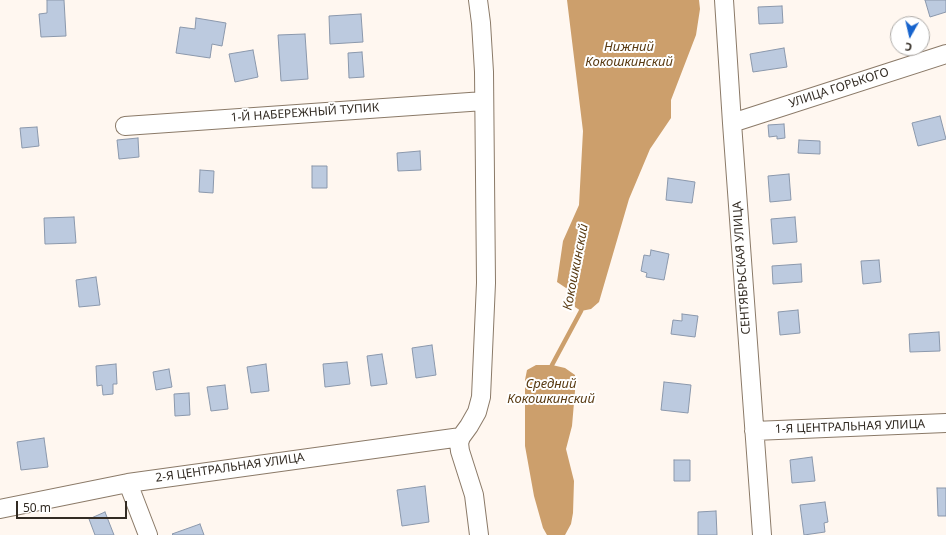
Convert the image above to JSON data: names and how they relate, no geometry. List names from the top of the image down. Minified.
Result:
{"streets":{"street":["УЛИЦА ГОРЬКОГО","1-Й НАБЕРЕЖНЫЙ ТУПИК","СЕНТЯБРЬСКАЯ УЛИЦА","1-Я ЦЕНТРАЛЬНАЯ УЛИЦА","2-Я ЦЕНТРАЛЬНАЯ УЛИЦА"]},"crossings":[["УЛИЦА ГОРЬКОГО","СЕНТЯБРЬСКАЯ УЛИЦА"],["СЕНТЯБРЬСКАЯ УЛИЦА","1-Я ЦЕНТРАЛЬНАЯ УЛИЦА"]],"water":["Нижний Кокошкинский","Кокошкинский","Средний Кокошкинский"],"scale_bar":"50 m","north":"bottom"}
